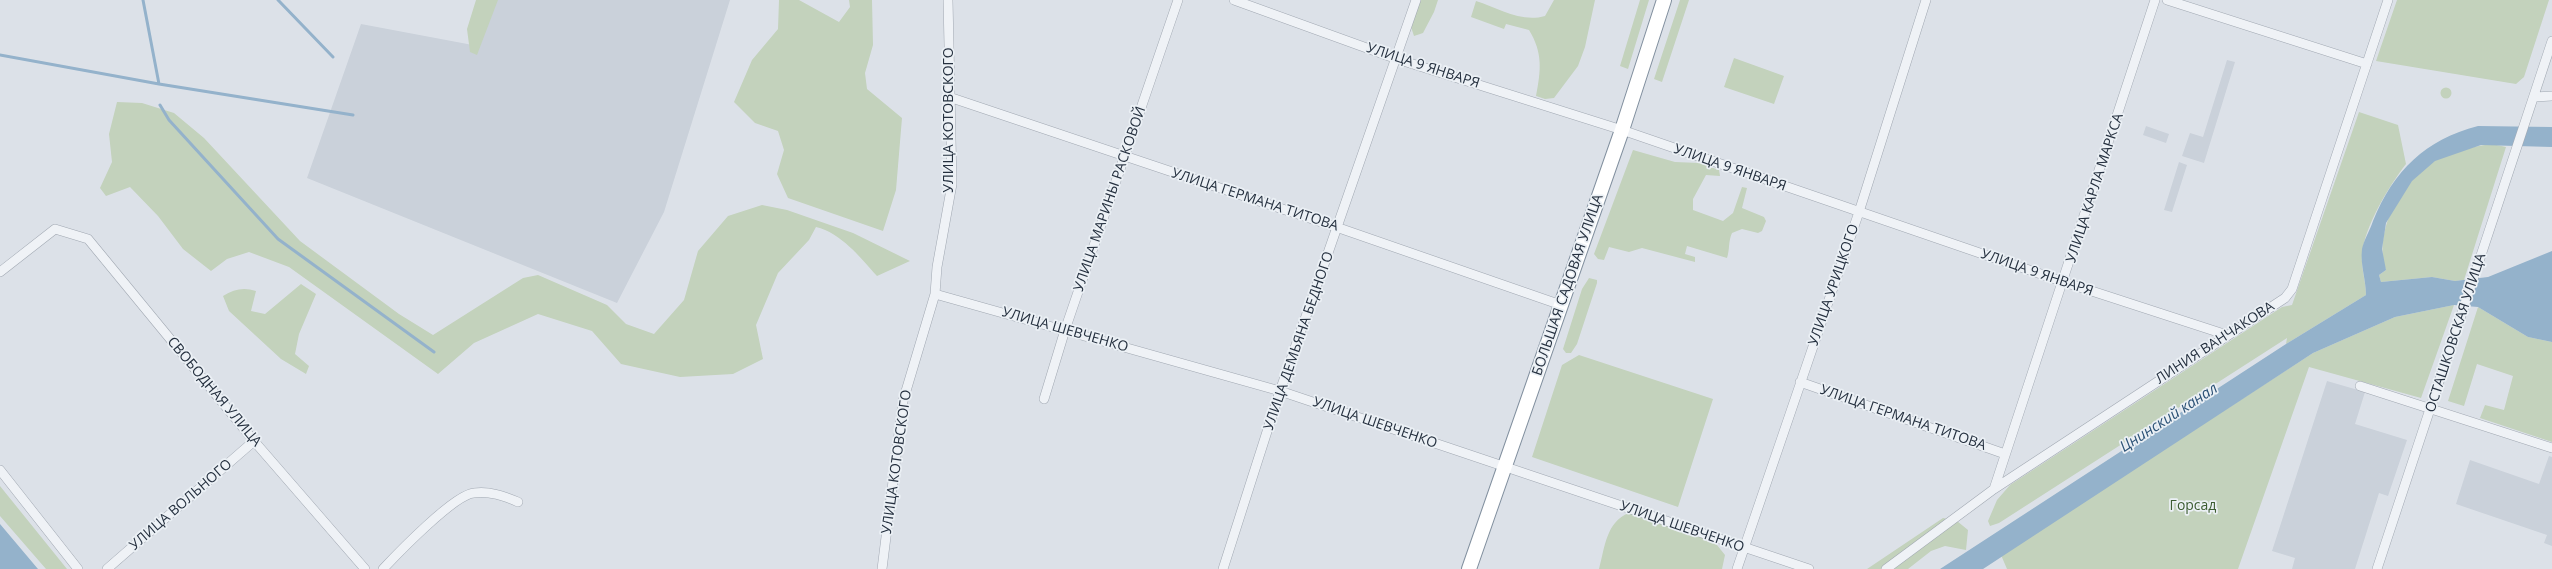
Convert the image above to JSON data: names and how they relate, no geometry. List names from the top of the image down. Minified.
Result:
{"streets":{"highway":["БОЛЬШАЯ САДОВАЯ УЛИЦА"],"street":["УЛИЦА 9 ЯНВАРЯ","УЛИЦА КОТОВСКОГО","УЛИЦА КАРЛА МАРКСА","УЛИЦА МАРИНЫ РАСКОВОЙ","УЛИЦА ГЕРМАНА ТИТОВА","УЛИЦА УРИЦКОГО","УЛИЦА ШЕВЧЕНКО","ОСТАШКОВСКАЯ УЛИЦА","УЛИЦА ДЕМЬЯНА БЕДНОГО","ЛИНИЯ ВАНЧАКОВА","СВОБОДНАЯ УЛИЦА","УЛИЦА ВОЛЬНОГО"]},"crossings":[["УЛИЦА 9 ЯНВАРЯ","УЛИЦА КАРЛА МАРКСА"],["УЛИЦА 9 ЯНВАРЯ","БОЛЬШАЯ САДОВАЯ УЛИЦА"],["УЛИЦА 9 ЯНВАРЯ","УЛИЦА УРИЦКОГО"],["УЛИЦА 9 ЯНВАРЯ","УЛИЦА ДЕМЬЯНА БЕДНОГО"],["УЛИЦА 9 ЯНВАРЯ","ЛИНИЯ ВАНЧАКОВА"],["УЛИЦА КОТОВСКОГО","УЛИЦА ГЕРМАНА ТИТОВА"],["УЛИЦА КОТОВСКОГО","УЛИЦА ШЕВЧЕНКО"],["УЛИЦА КАРЛА МАРКСА","УЛИЦА ГЕРМАНА ТИТОВА"],["УЛИЦА КАРЛА МАРКСА","ЛИНИЯ ВАНЧАКОВА"],["УЛИЦА МАРИНЫ РАСКОВОЙ","УЛИЦА ГЕРМАНА ТИТОВА"],["УЛИЦА МАРИНЫ РАСКОВОЙ","УЛИЦА ШЕВЧЕНКО"],["УЛИЦА ГЕРМАНА ТИТОВА","БОЛЬШАЯ САДОВАЯ УЛИЦА"],["УЛИЦА ГЕРМАНА ТИТОВА","УЛИЦА УРИЦКОГО"],["УЛИЦА ГЕРМАНА ТИТОВА","УЛИЦА ДЕМЬЯНА БЕДНОГО"],["БОЛЬШАЯ САДОВАЯ УЛИЦА","УЛИЦА ШЕВЧЕНКО"],["УЛИЦА УРИЦКОГО","УЛИЦА ШЕВЧЕНКО"],["УЛИЦА ШЕВЧЕНКО","УЛИЦА ДЕМЬЯНА БЕДНОГО"],["СВОБОДНАЯ УЛИЦА","УЛИЦА ВОЛЬНОГО"]],"water":["Цнинский канал"],"parks":["Горсад"]}
